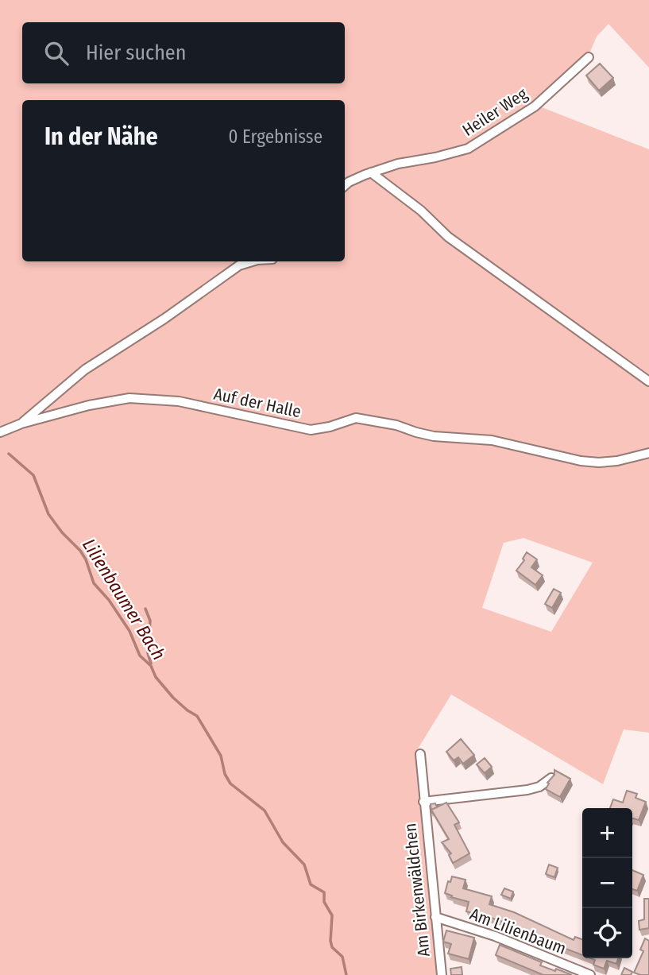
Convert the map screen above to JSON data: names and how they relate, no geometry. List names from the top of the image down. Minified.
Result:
{"streets":{"street":["Heiler Weg","Auf der Halle","Am Birkenwäldchen","Am Lilienbaum"]},"crossings":[["Am Birkenwäldchen","Am Lilienbaum"]],"water":["Lilienbaumer Bach"],"page":{"search":"Hier suchen","heading":["In der Nähe","0 Ergebnisse"],"map_buttons":["+","−"]}}
